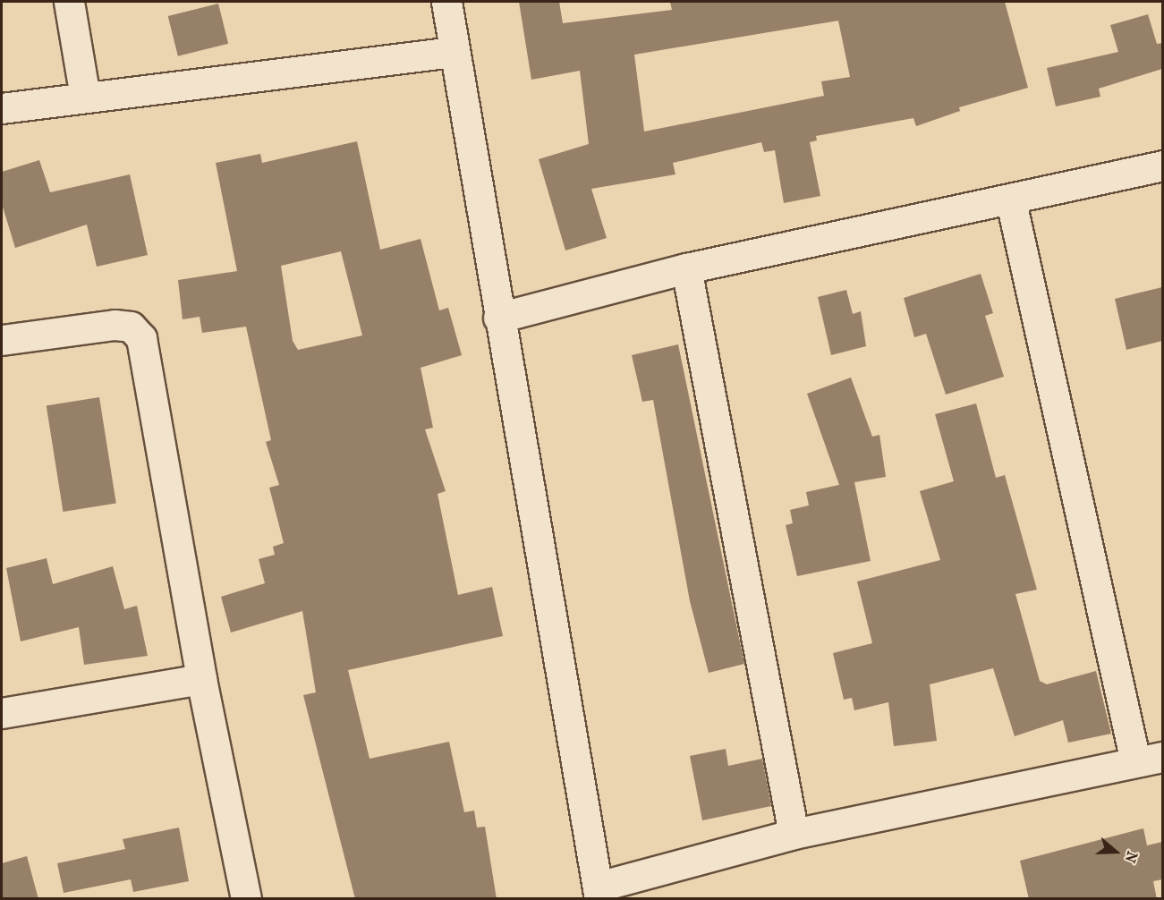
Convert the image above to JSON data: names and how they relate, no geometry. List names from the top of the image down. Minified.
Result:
{"north":"right"}
